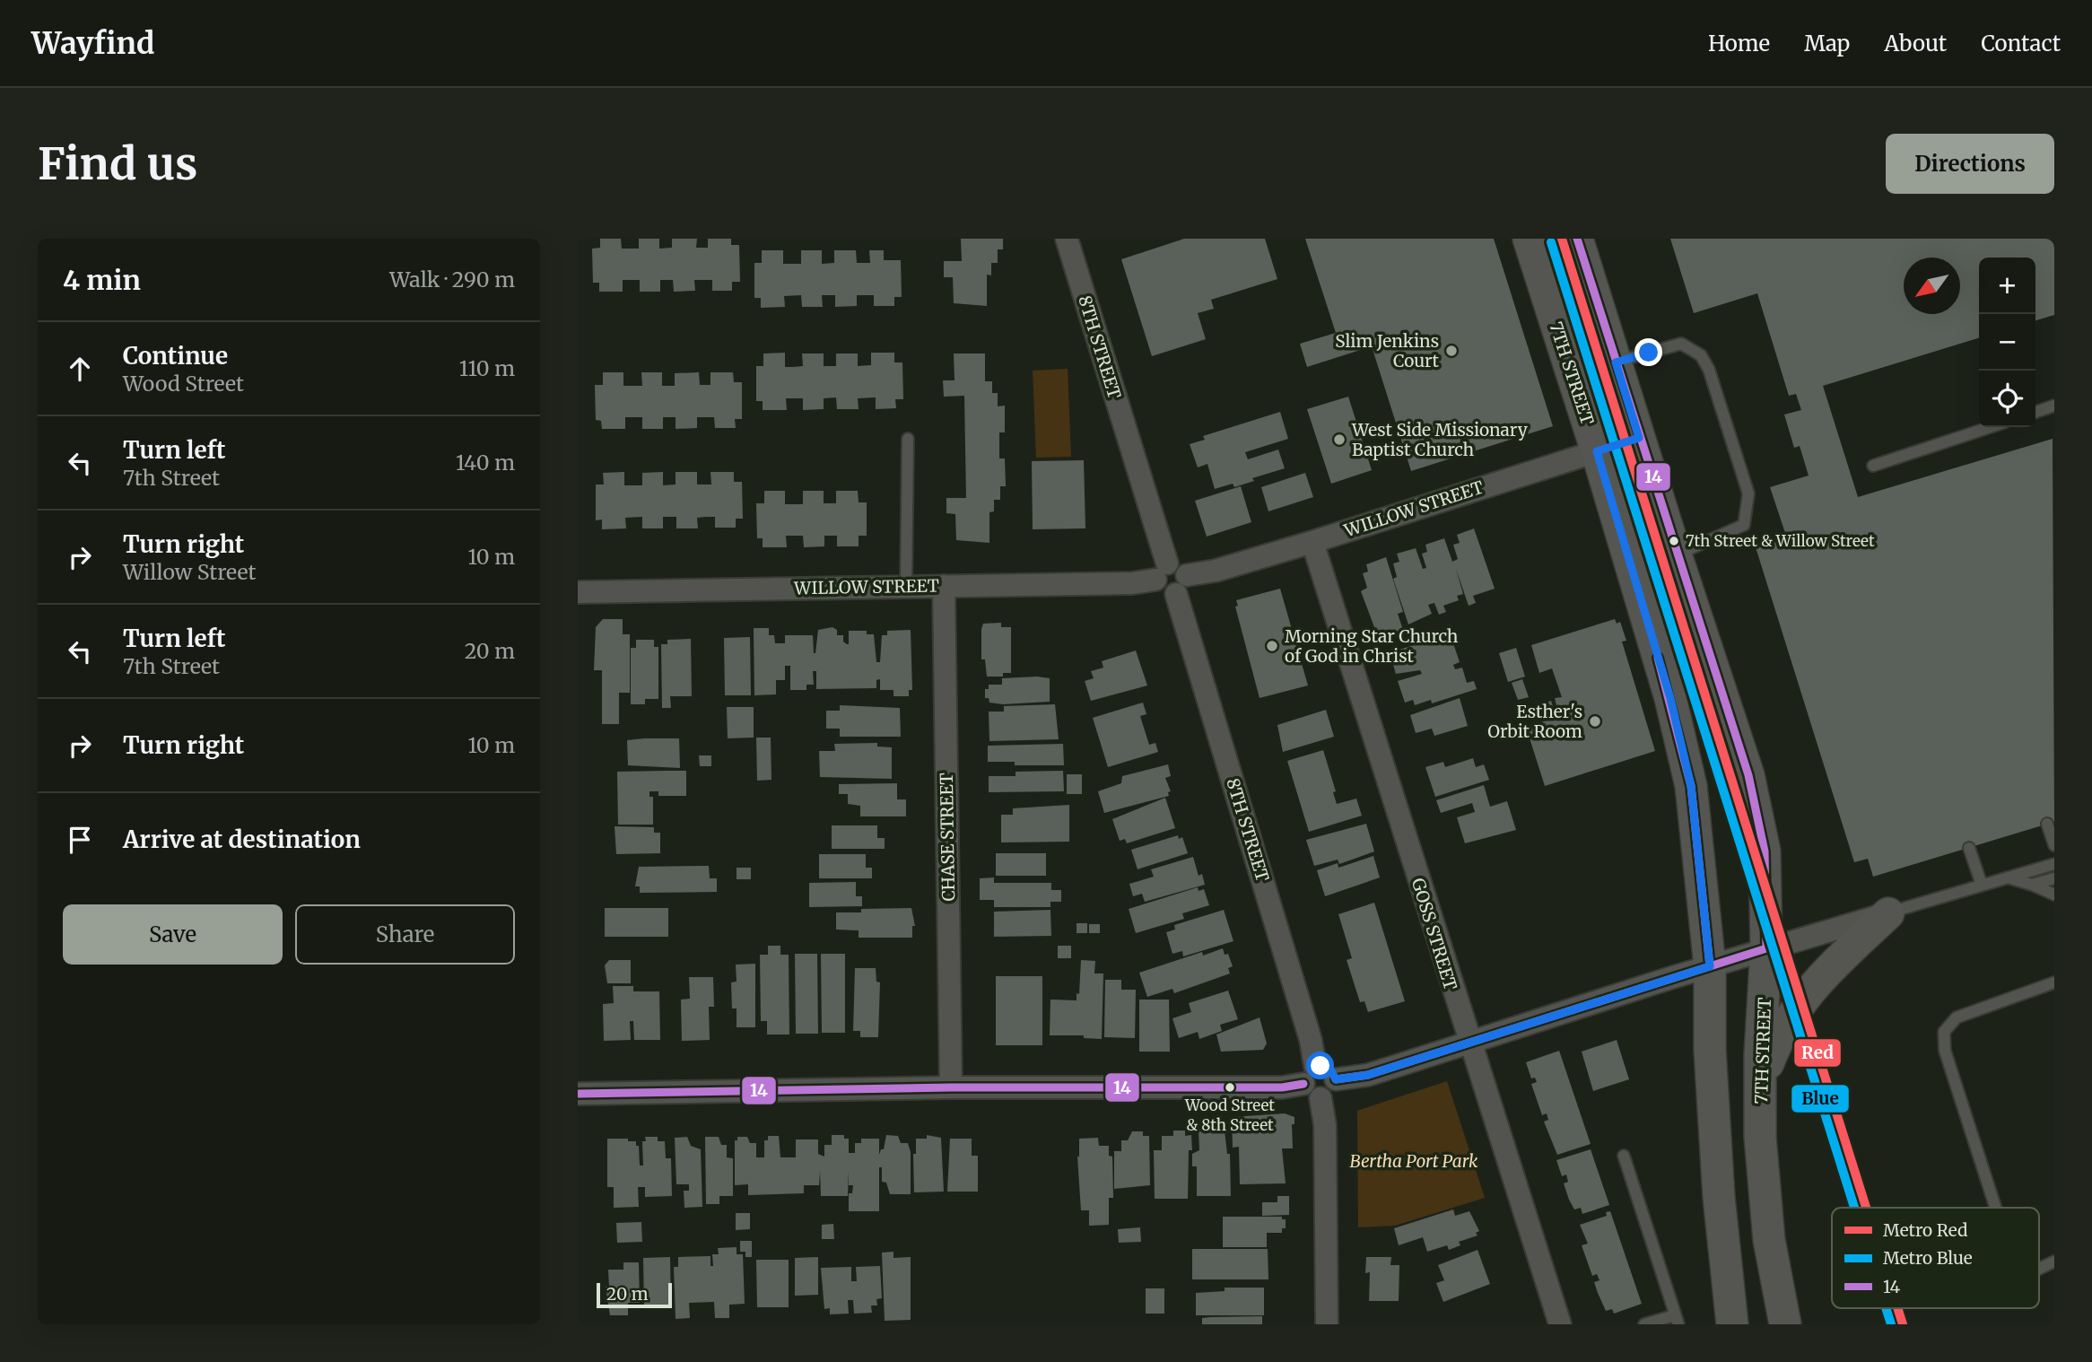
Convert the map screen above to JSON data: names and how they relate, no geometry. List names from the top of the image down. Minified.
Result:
{"streets":{"main road":["7TH STREET"],"street":["8TH STREET","WILLOW STREET","CHASE STREET","GOSS STREET"]},"crossings":[["8TH STREET","WILLOW STREET"],["7TH STREET","WILLOW STREET"],["WILLOW STREET","CHASE STREET"],["WILLOW STREET","GOSS STREET"]],"parks":["Bertha Port Park"],"places":["Slim Jenkins Court","West Side Missionary Baptist Church","7th Street & Willow Street","Morning Star Church of God in Christ","Esther's Orbit Room","Wood Street & 8th Street"],"lines":["metro line Red","transit line 14","metro line Blue"],"legend":["Metro Red","Metro Blue","14"],"scale_bar":"20 m","north":"bottom left","page":{"header":"Wayfind","nav":["Home","Map","About","Contact"],"buttons":["Directions",["Save","Share"]],"title":"Find us","heading":["4 min","Walk · 290 m"],"map_buttons":["+","−"],"list":[["Continue","Wood Street","110 m"],["Turn left","7th Street","140 m"],["Turn right","Willow Street","10 m"],["Turn left","7th Street","20 m"],["Turn right","10 m"],"Arrive at destination"],"scale":"20 m"}}
